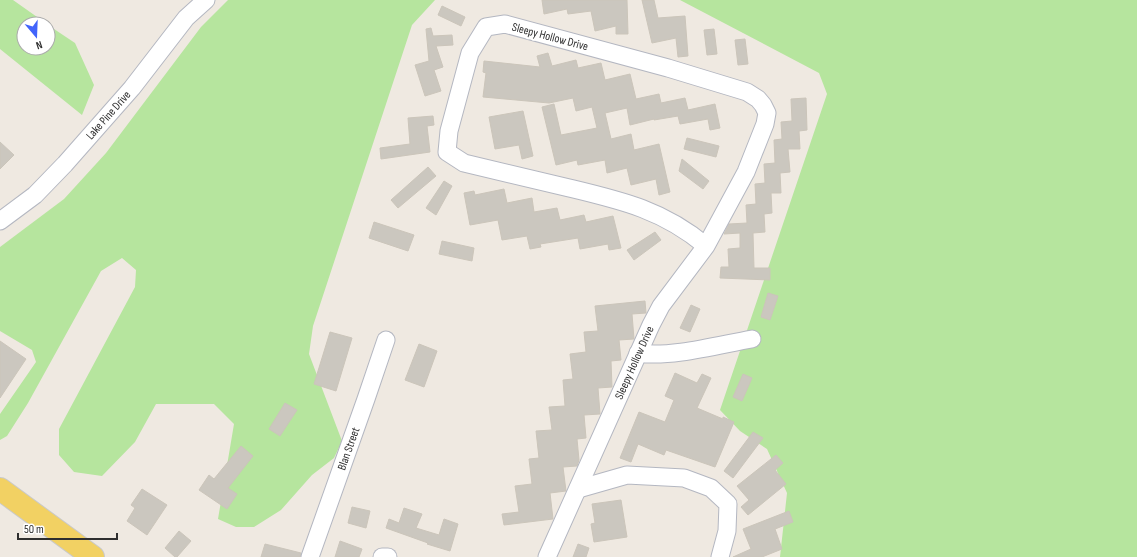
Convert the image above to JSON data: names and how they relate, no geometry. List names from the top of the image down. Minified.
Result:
{"streets":{"street":["Sleepy Hollow Drive","Lake Pine Drive","Blan Street"]},"scale_bar":"50 m","north":"bottom"}
